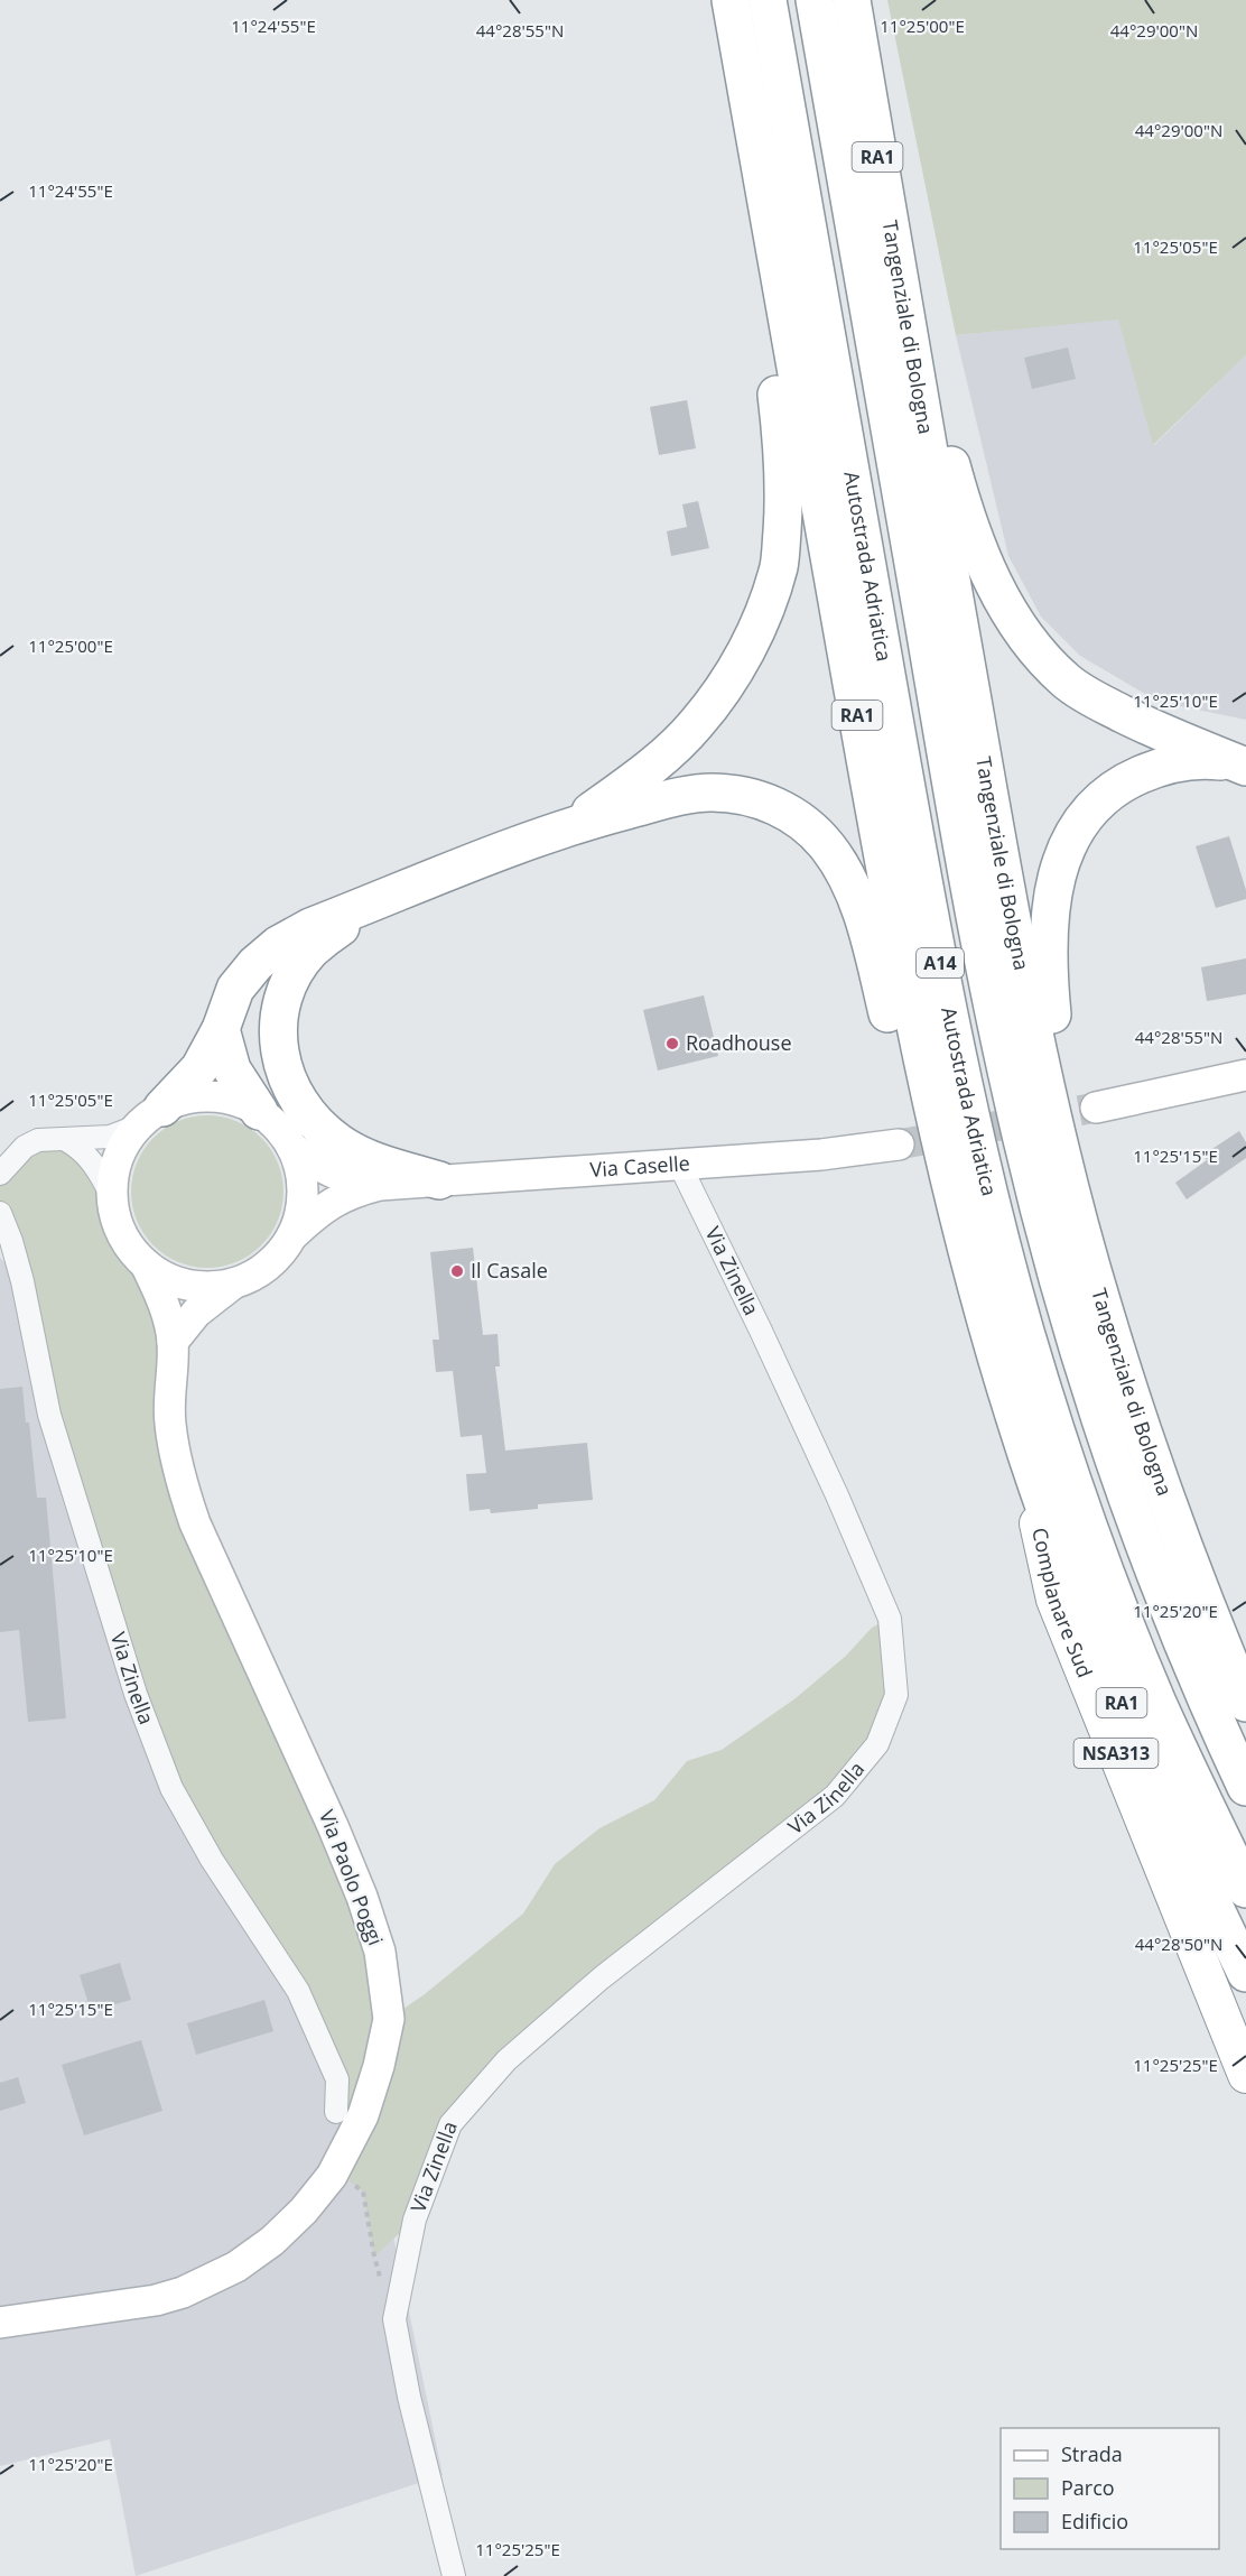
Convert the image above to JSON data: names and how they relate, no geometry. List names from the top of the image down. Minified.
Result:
{"streets":{"highway":["RA1","Tangenziale di Bologna","Autostrada Adriatica","A14","Complanare Sud","NSA313"],"main road":["Via Caselle","Via Paolo Poggi"],"street":["Via Zinella"]},"crossings":[["RA1","Complanare Sud"],["Via Caselle","Via Zinella"],["Via Caselle","Via Paolo Poggi"]],"places":["Roadhouse","Il Casale"],"legend":["Strada","Parco","Edificio"],"coordinates":["11°24'55\"E","11°25'00\"E","44°28'55\"N","44°29'00\"N","11°25'05\"E","11°25'10\"E","11°25'15\"E","11°25'20\"E","44°28'50\"N","11°25'25\"E"]}
